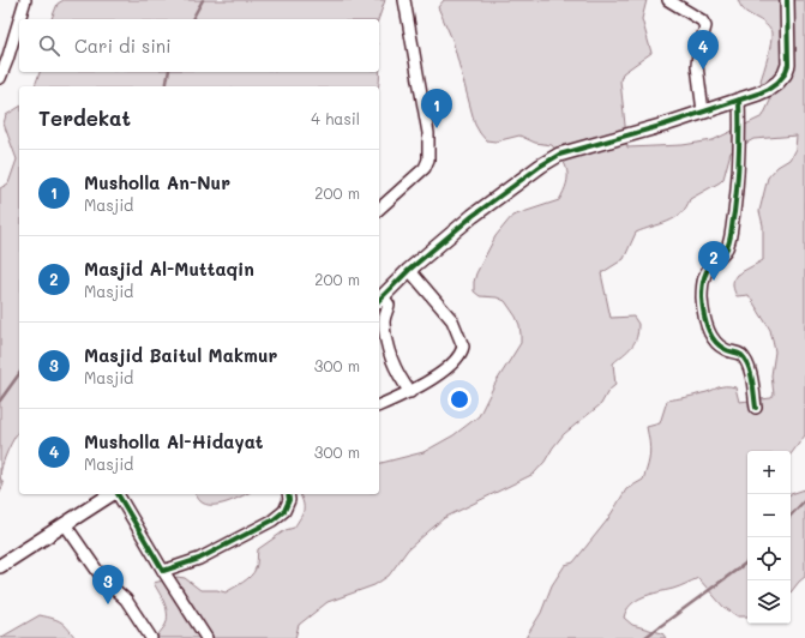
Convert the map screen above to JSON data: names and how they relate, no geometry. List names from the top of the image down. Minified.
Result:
{"page":{"search":"Cari di sini","pins":["4","1","2","3"],"heading":["Terdekat","4 hasil"],"list":[{"mark":"1","name":"Musholla An-Nur","note":"Masjid","value":"200 m"},{"mark":"2","name":"Masjid Al-Muttaqin","note":"Masjid","value":"200 m"},{"mark":"3","name":"Masjid Baitul Makmur","note":"Masjid","value":"300 m"},{"mark":"4","name":"Musholla Al-Hidayat","note":"Masjid","value":"300 m"}],"map_buttons":["+","−"]}}
